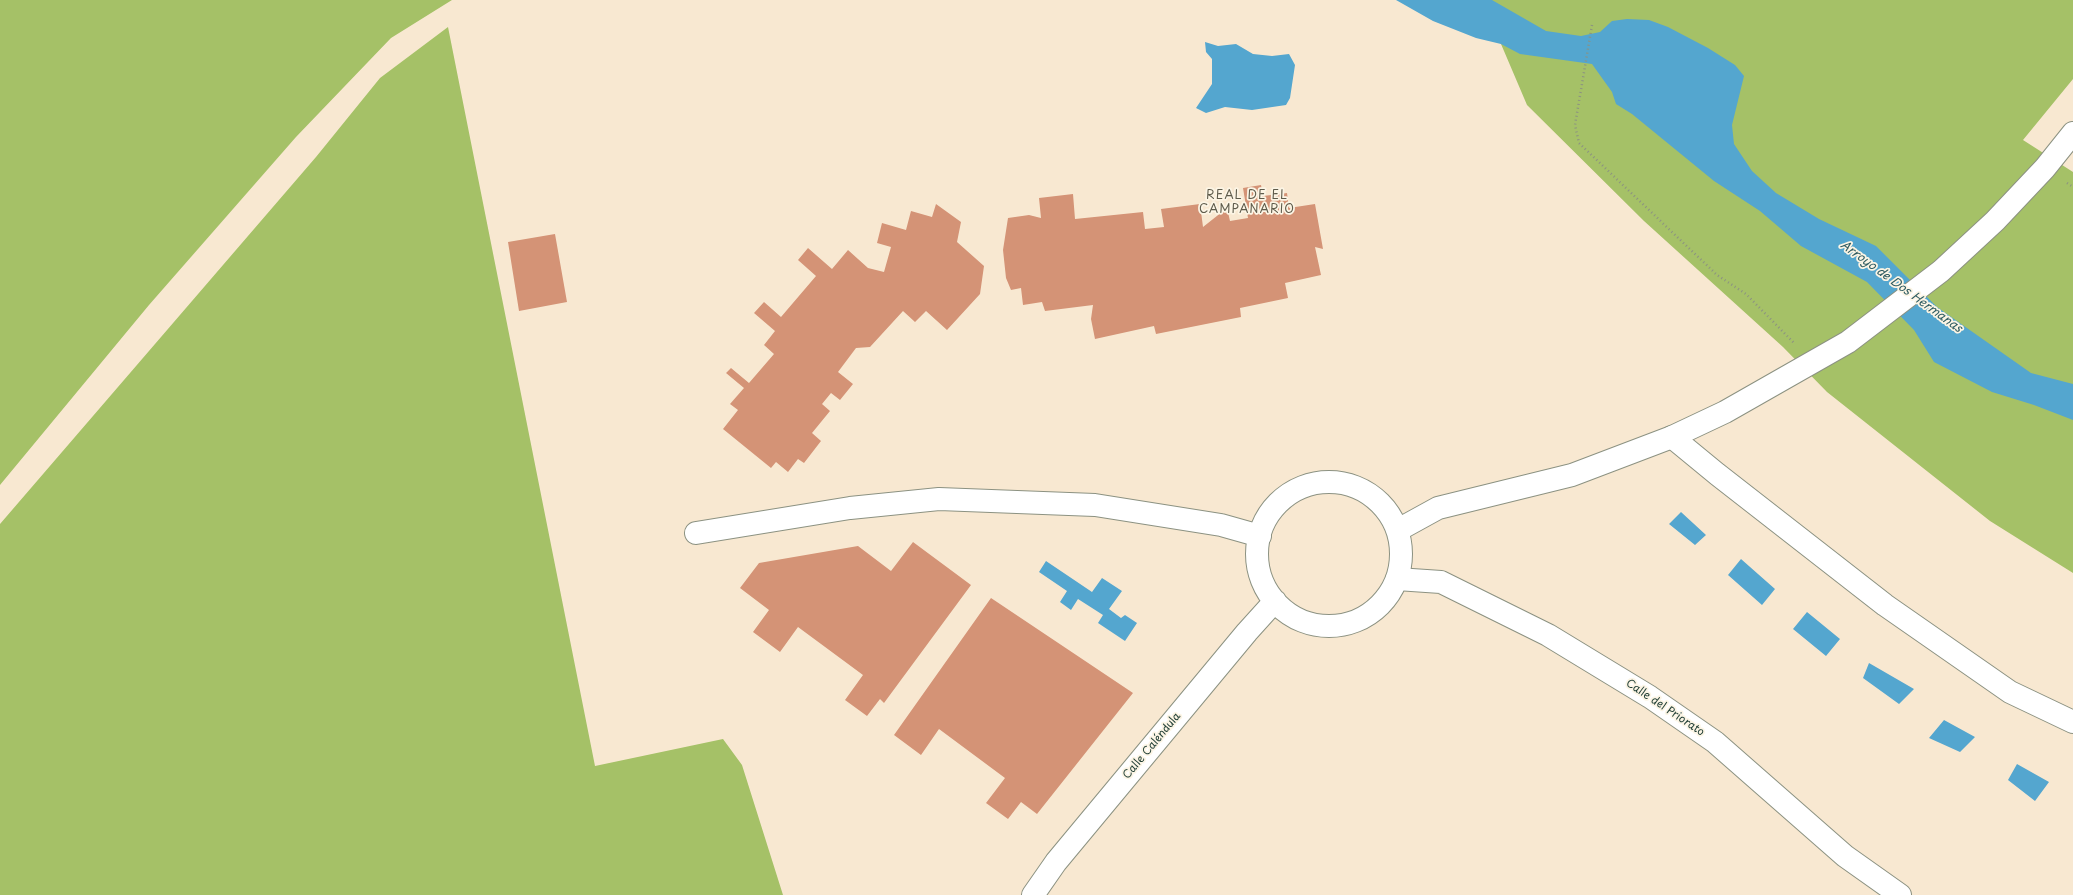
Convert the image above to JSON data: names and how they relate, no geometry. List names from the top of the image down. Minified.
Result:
{"streets":{"street":["Calle del Priorato","Calle Caléndula"]},"districts":["REAL DE EL CAMPANARIO"],"water":["Arroyo de Dos Hermanas"]}
